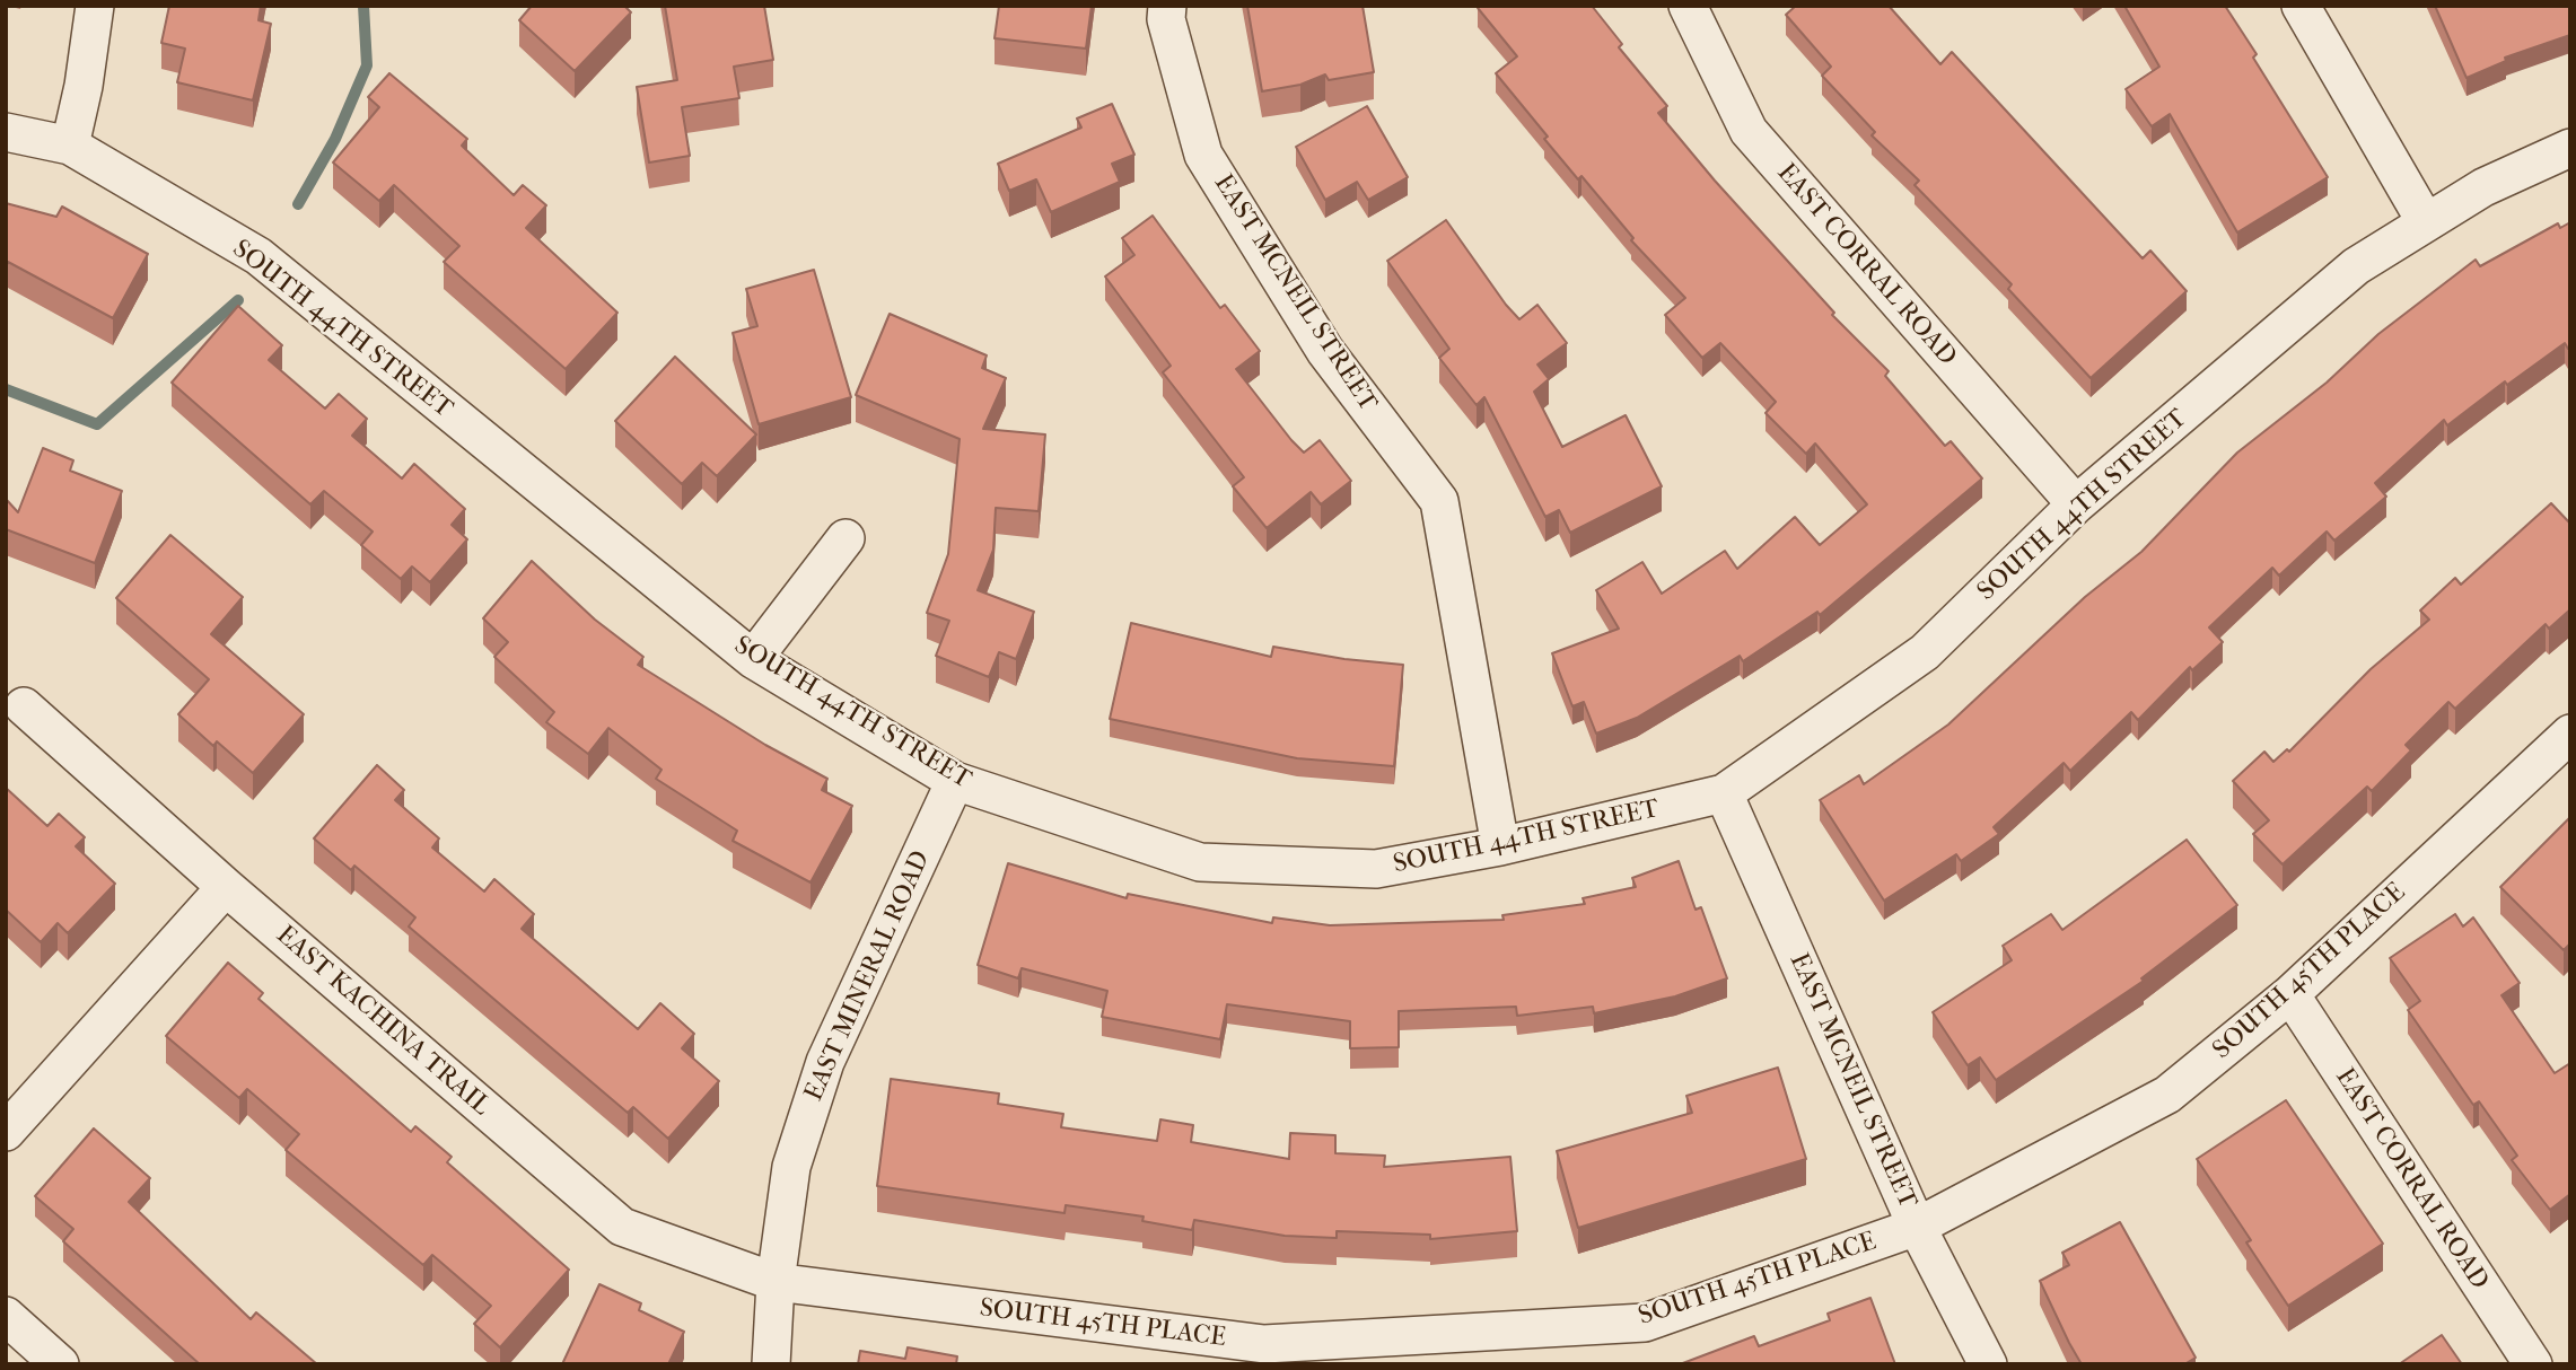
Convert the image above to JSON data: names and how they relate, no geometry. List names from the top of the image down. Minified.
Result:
{"streets":{"street":["EAST CORRAL ROAD","EAST MCNEIL STREET","SOUTH 44TH STREET","SOUTH 45TH PLACE","EAST MINERAL ROAD","EAST KACHINA TRAIL"]},"crossings":[["EAST CORRAL ROAD","SOUTH 44TH STREET"],["EAST CORRAL ROAD","SOUTH 45TH PLACE"],["EAST MCNEIL STREET","SOUTH 44TH STREET"],["EAST MCNEIL STREET","SOUTH 45TH PLACE"],["SOUTH 44TH STREET","EAST MINERAL ROAD"],["SOUTH 45TH PLACE","EAST MINERAL ROAD"],["SOUTH 45TH PLACE","EAST KACHINA TRAIL"],["EAST MINERAL ROAD","EAST KACHINA TRAIL"]]}
